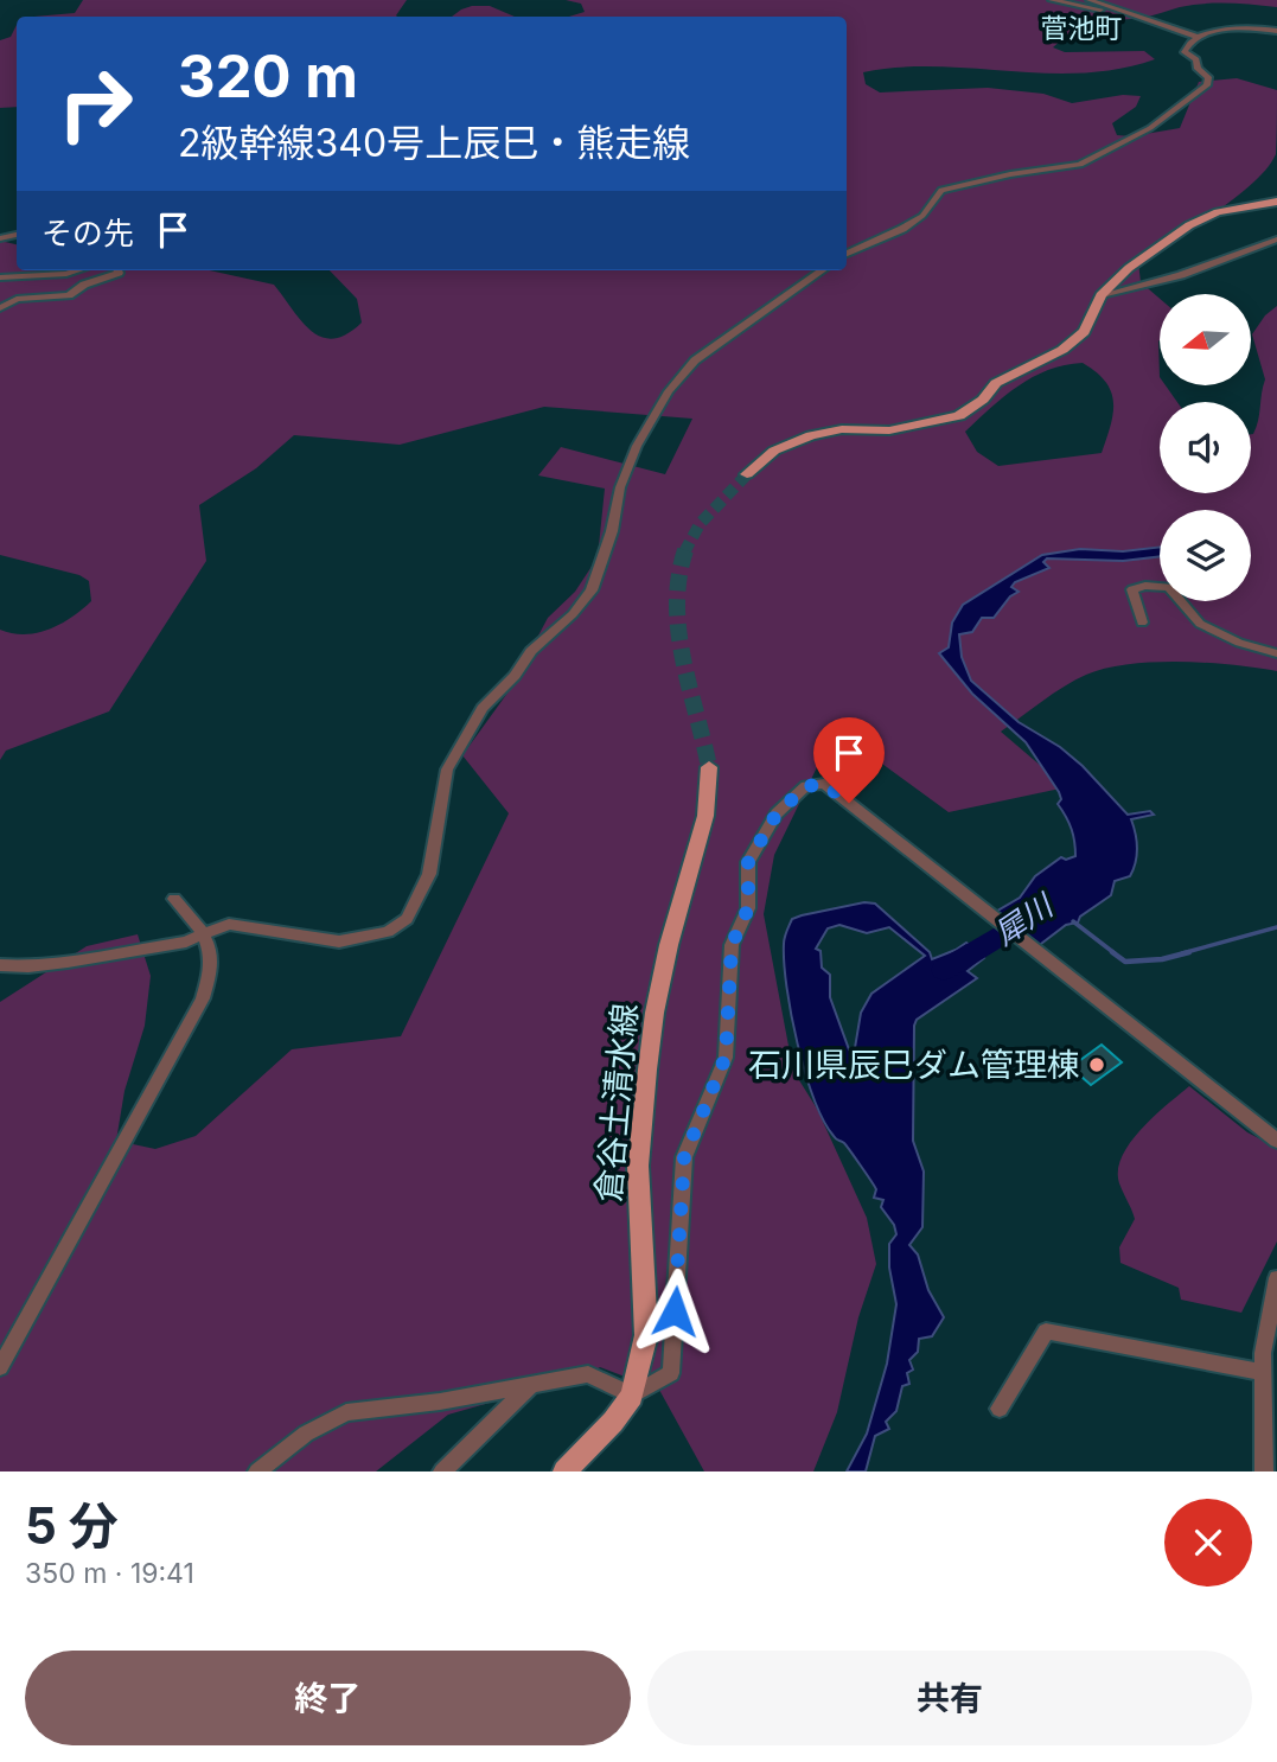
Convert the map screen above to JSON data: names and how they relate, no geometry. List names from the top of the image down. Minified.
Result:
{"streets":{"main road":["倉谷土清水線"]},"districts":["菅池町"],"water":["犀川"],"places":["石川県辰巳ダム管理棟"],"north":"left","page":{"turn":["320 m","2級幹線340号上辰巳・熊走線"],"then":"その先","heading":["5 分","350 m · 19:41"],"buttons":["終了","共有"]}}
